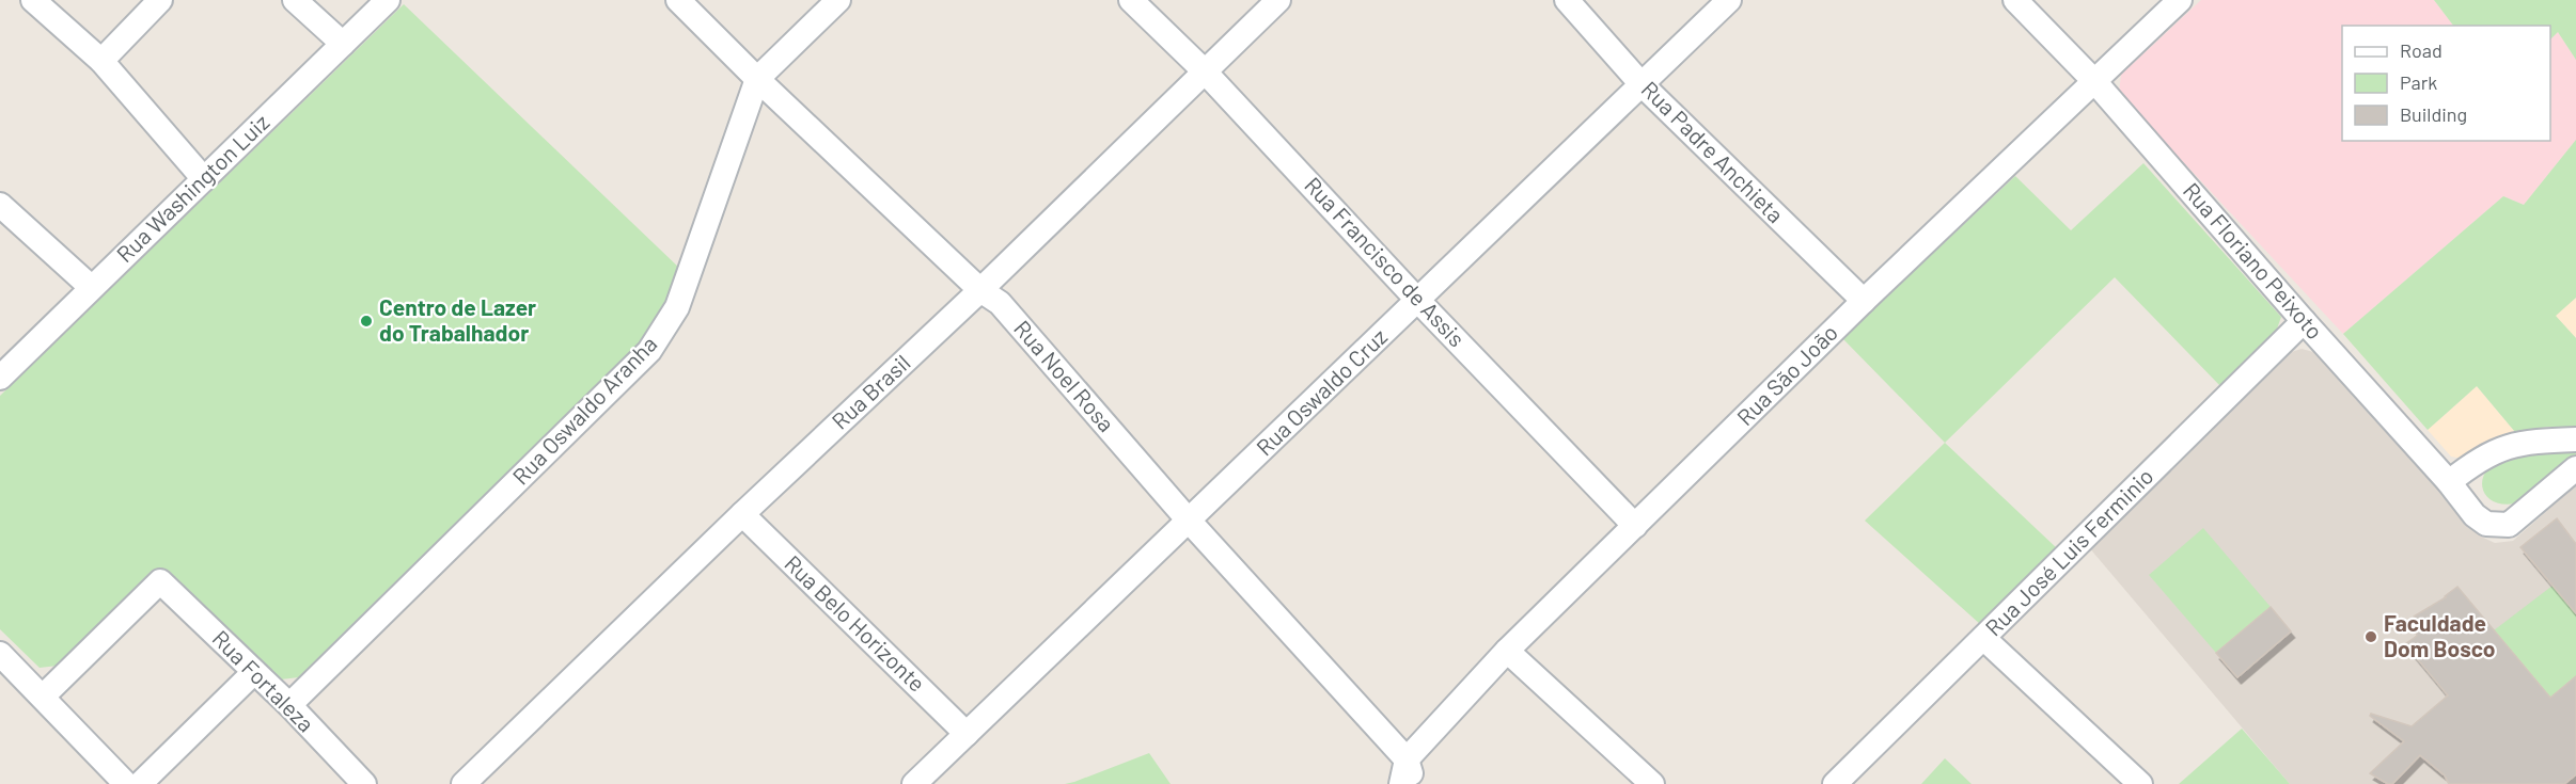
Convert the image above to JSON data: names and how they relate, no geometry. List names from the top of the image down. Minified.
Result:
{"streets":{"street":["Rua Padre Anchieta","Rua Washington Luiz","Rua Floriano Peixoto","Rua Francisco de Assis","Rua São João","Rua Noel Rosa","Rua Brasil","Rua Oswaldo Cruz","Rua Oswaldo Aranha","Rua José Luis Ferminio","Rua Belo Horizonte","Rua Fortaleza"]},"crossings":[["Rua Padre Anchieta","Rua São João"],["Rua Padre Anchieta","Rua Oswaldo Cruz"],["Rua Floriano Peixoto","Rua São João"],["Rua Floriano Peixoto","Rua José Luis Ferminio"],["Rua Francisco de Assis","Rua São João"],["Rua Francisco de Assis","Rua Brasil"],["Rua Francisco de Assis","Rua Oswaldo Cruz"],["Rua São João","Rua Noel Rosa"],["Rua Noel Rosa","Rua Brasil"],["Rua Noel Rosa","Rua Oswaldo Cruz"],["Rua Noel Rosa","Rua Oswaldo Aranha"],["Rua Brasil","Rua Belo Horizonte"],["Rua Oswaldo Cruz","Rua Belo Horizonte"],["Rua Oswaldo Aranha","Rua Fortaleza"]],"places":["Centro de Lazer do Trabalhador","Faculdade Dom Bosco"],"legend":["Road","Park","Building"]}
